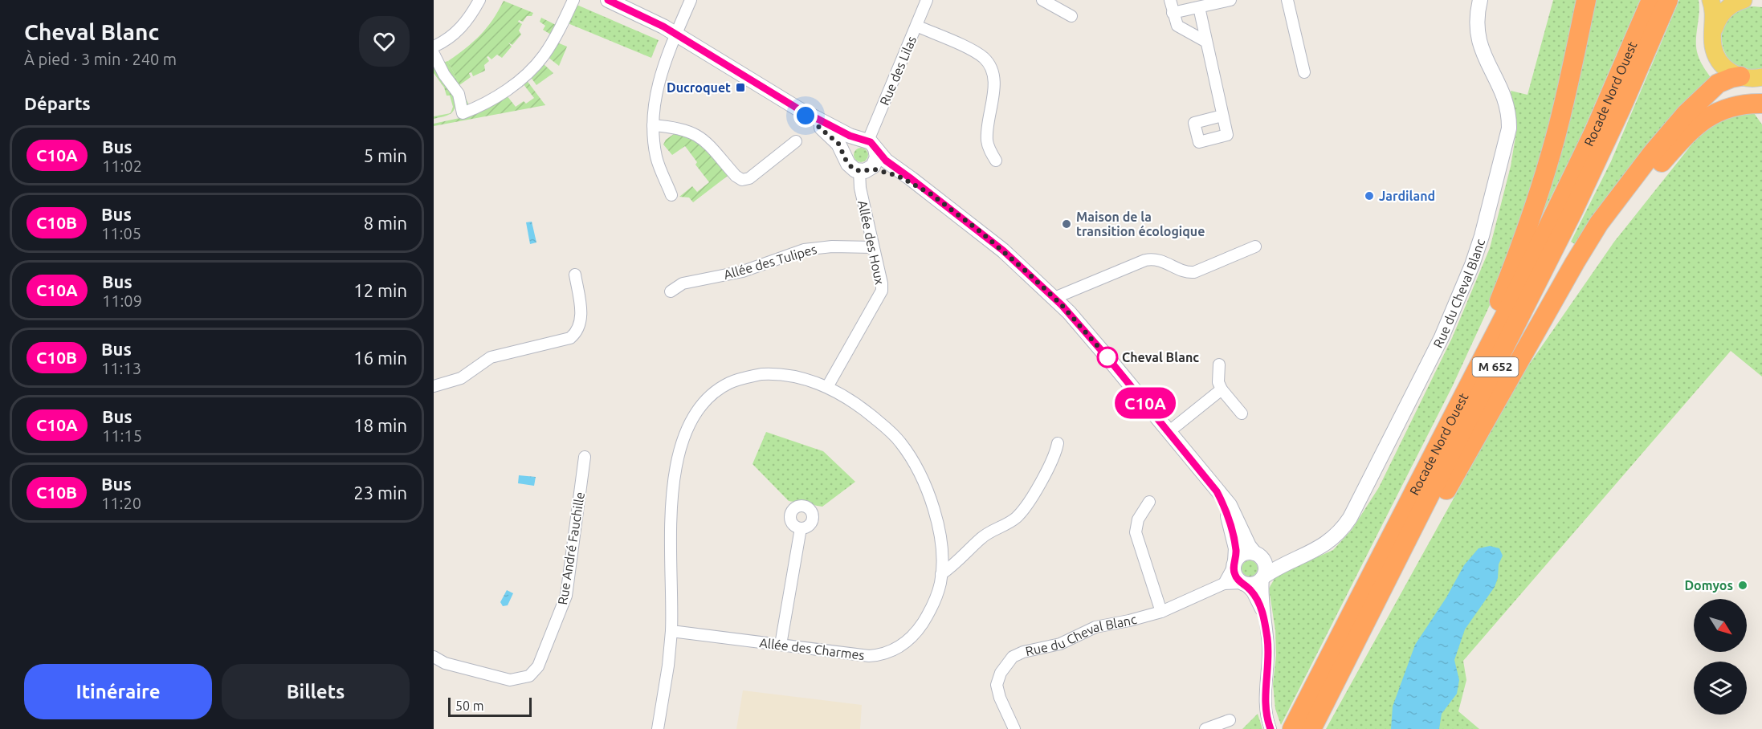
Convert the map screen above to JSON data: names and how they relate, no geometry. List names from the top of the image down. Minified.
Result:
{"streets":{"highway":["Rocade Nord Ouest","M 652"],"street":["Rue des Lilas","Allée des Houx","Allée des Tulipes","Rue du Cheval Blanc","Rue André Fauchille","Allée des Charmes"]},"crossings":[["Rue des Lilas","Allée des Houx"],["Allée des Houx","Allée des Tulipes"],["Allée des Houx","Allée des Charmes"]],"places":{"transit":["Ducroquet"],"other":["Jardiland","Maison de la transition écologique","Cheval Blanc","Domyos"]},"lines":["bus line C10A"],"scale_bar":"50 m","north":"bottom right","page":{"heading":[["Cheval Blanc","À pied · 3 min · 240 m"],"Départs"],"on_map":"C10A","list":[{"mark":"C10A","name":"Bus","note":"11:02","value":"5 min"},{"mark":"C10B","name":"Bus","note":"11:05","value":"8 min"},{"mark":"C10A","name":"Bus","note":"11:09","value":"12 min"},{"mark":"C10B","name":"Bus","note":"11:13","value":"16 min"},{"mark":"C10A","name":"Bus","note":"11:15","value":"18 min"},{"mark":"C10B","name":"Bus","note":"11:20","value":"23 min"}],"buttons":["Itinéraire","Billets"],"scale":"50 m"}}
